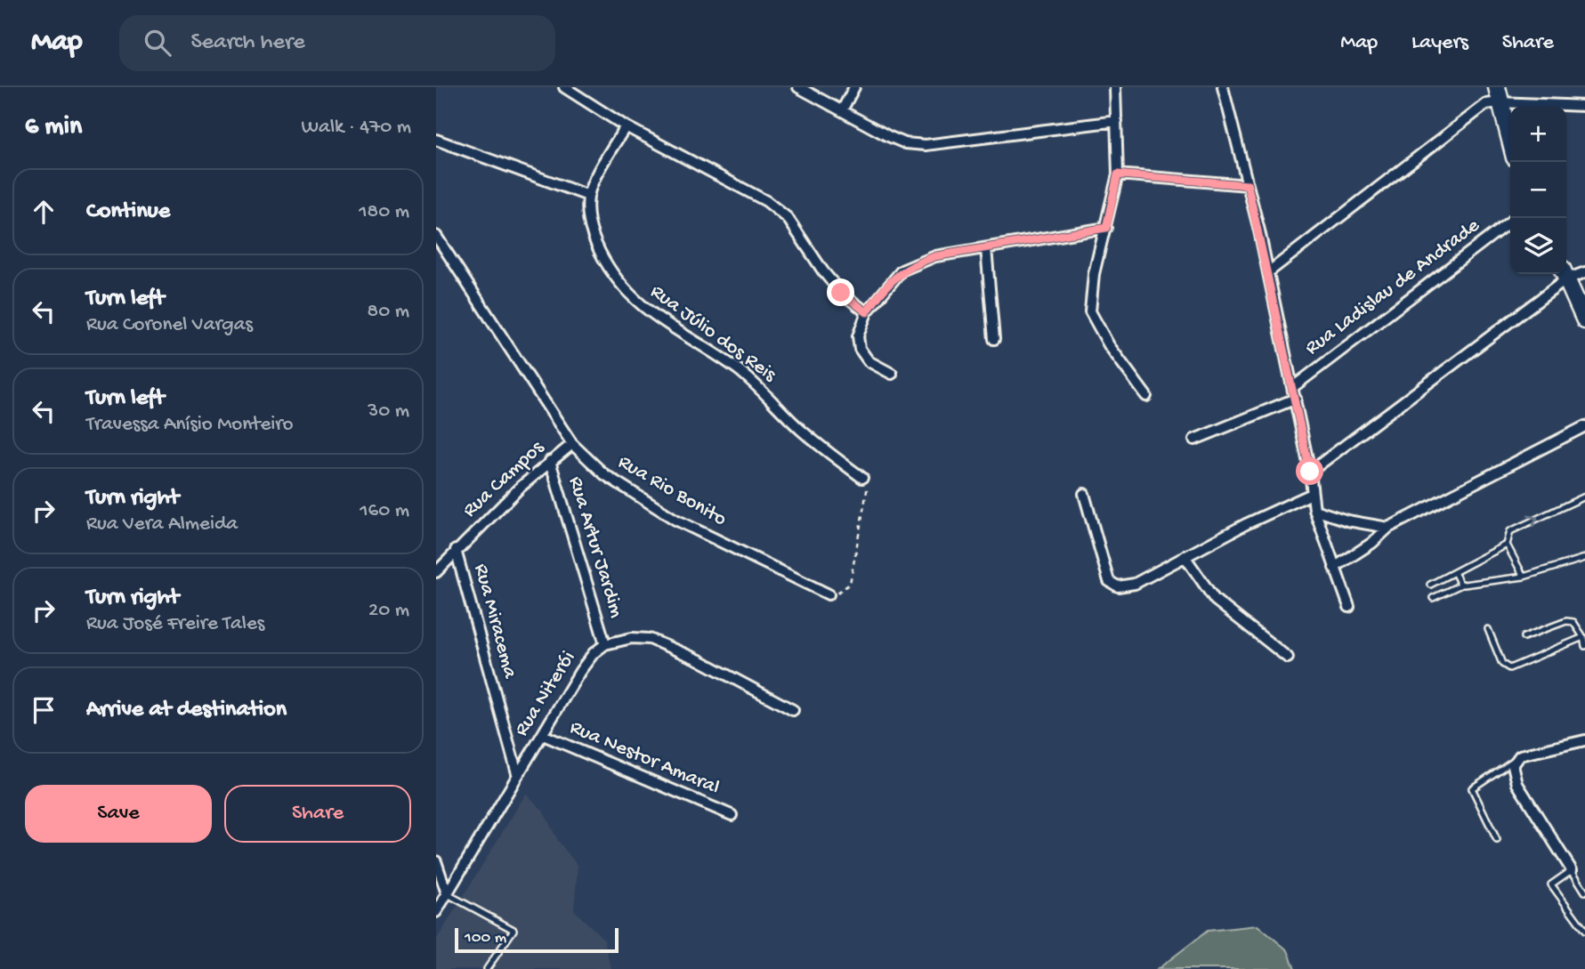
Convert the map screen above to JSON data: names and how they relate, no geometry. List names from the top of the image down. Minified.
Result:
{"streets":{"street":["Rua Ladislau de Andrade","Rua Júlio dos Reis","Rua Campos","Rua Rio Bonito","Rua Artur Jardim","Rua Miracema","Rua Niterói","Rua Nestor Amaral"]},"crossings":[["Rua Campos","Rua Rio Bonito"],["Rua Campos","Rua Artur Jardim"],["Rua Campos","Rua Miracema"],["Rua Artur Jardim","Rua Niterói"],["Rua Miracema","Rua Niterói"],["Rua Niterói","Rua Nestor Amaral"]],"scale_bar":"100 m","page":{"header":"Map","search":"Search here","nav":["Map","Layers","Share"],"heading":["6 min","Walk · 470 m"],"map_buttons":["+","−"],"list":[["Continue","180 m"],["Turn left","Rua Coronel Vargas","80 m"],["Turn left","Travessa Anísio Monteiro","30 m"],["Turn right","Rua Vera Almeida","160 m"],["Turn right","Rua José Freire Tales","20 m"],"Arrive at destination"],"buttons":["Save","Share"],"scale":"100 m"}}
